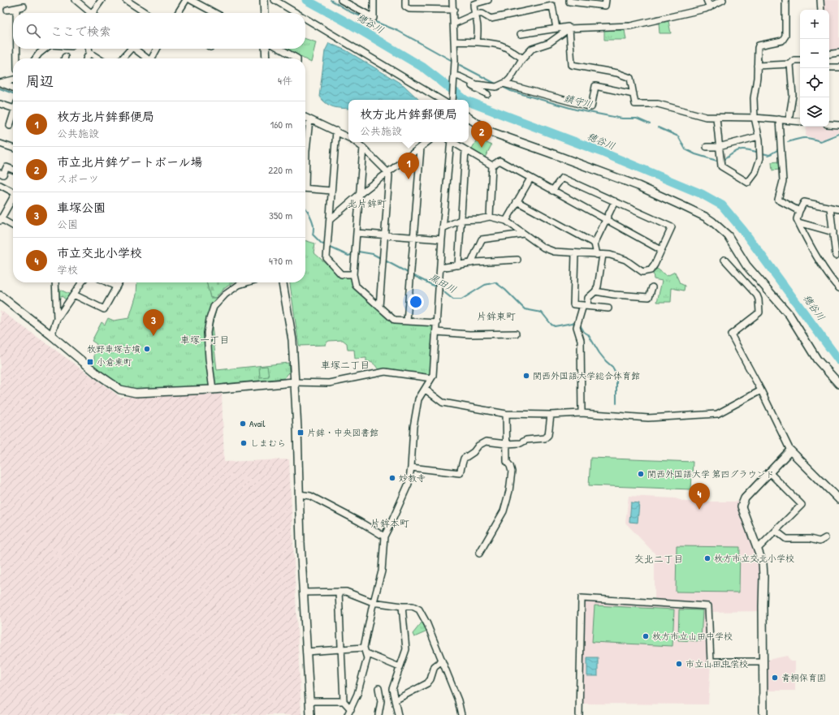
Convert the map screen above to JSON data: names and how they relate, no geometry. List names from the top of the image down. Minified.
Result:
{"districts":["北片鉾町","片鉾東町","車塚一丁目","車塚二丁目","片鉾本町","交北二丁目"],"water":["穂谷川","鎮守川","黒田川"],"places":{"other":["牧野車塚古墳","関西外国語大学総合体育館","Avail","しまむら","関西外国語大学 第四グラウンド","妙教寺","枚方市立交北小学校","枚方市立山田中学校","市立山田中学校","青桐保育園"],"transit":["小倉東町","片鉾・中央図書館"]},"page":{"map_buttons":["+","−"],"search":"ここで検索","heading":["周辺","4件"],"popup":["枚方北片鉾郵便局","公共施設"],"list":[{"mark":"1","name":"枚方北片鉾郵便局","note":"公共施設","value":"160 m"},{"mark":"2","name":"市立北片鉾ゲートボール場","note":"スポーツ","value":"220 m"},{"mark":"3","name":"車塚公園","note":"公園","value":"350 m"},{"mark":"4","name":"市立交北小学校","note":"学校","value":"470 m"}],"pins":["2","1","3","4"]}}
